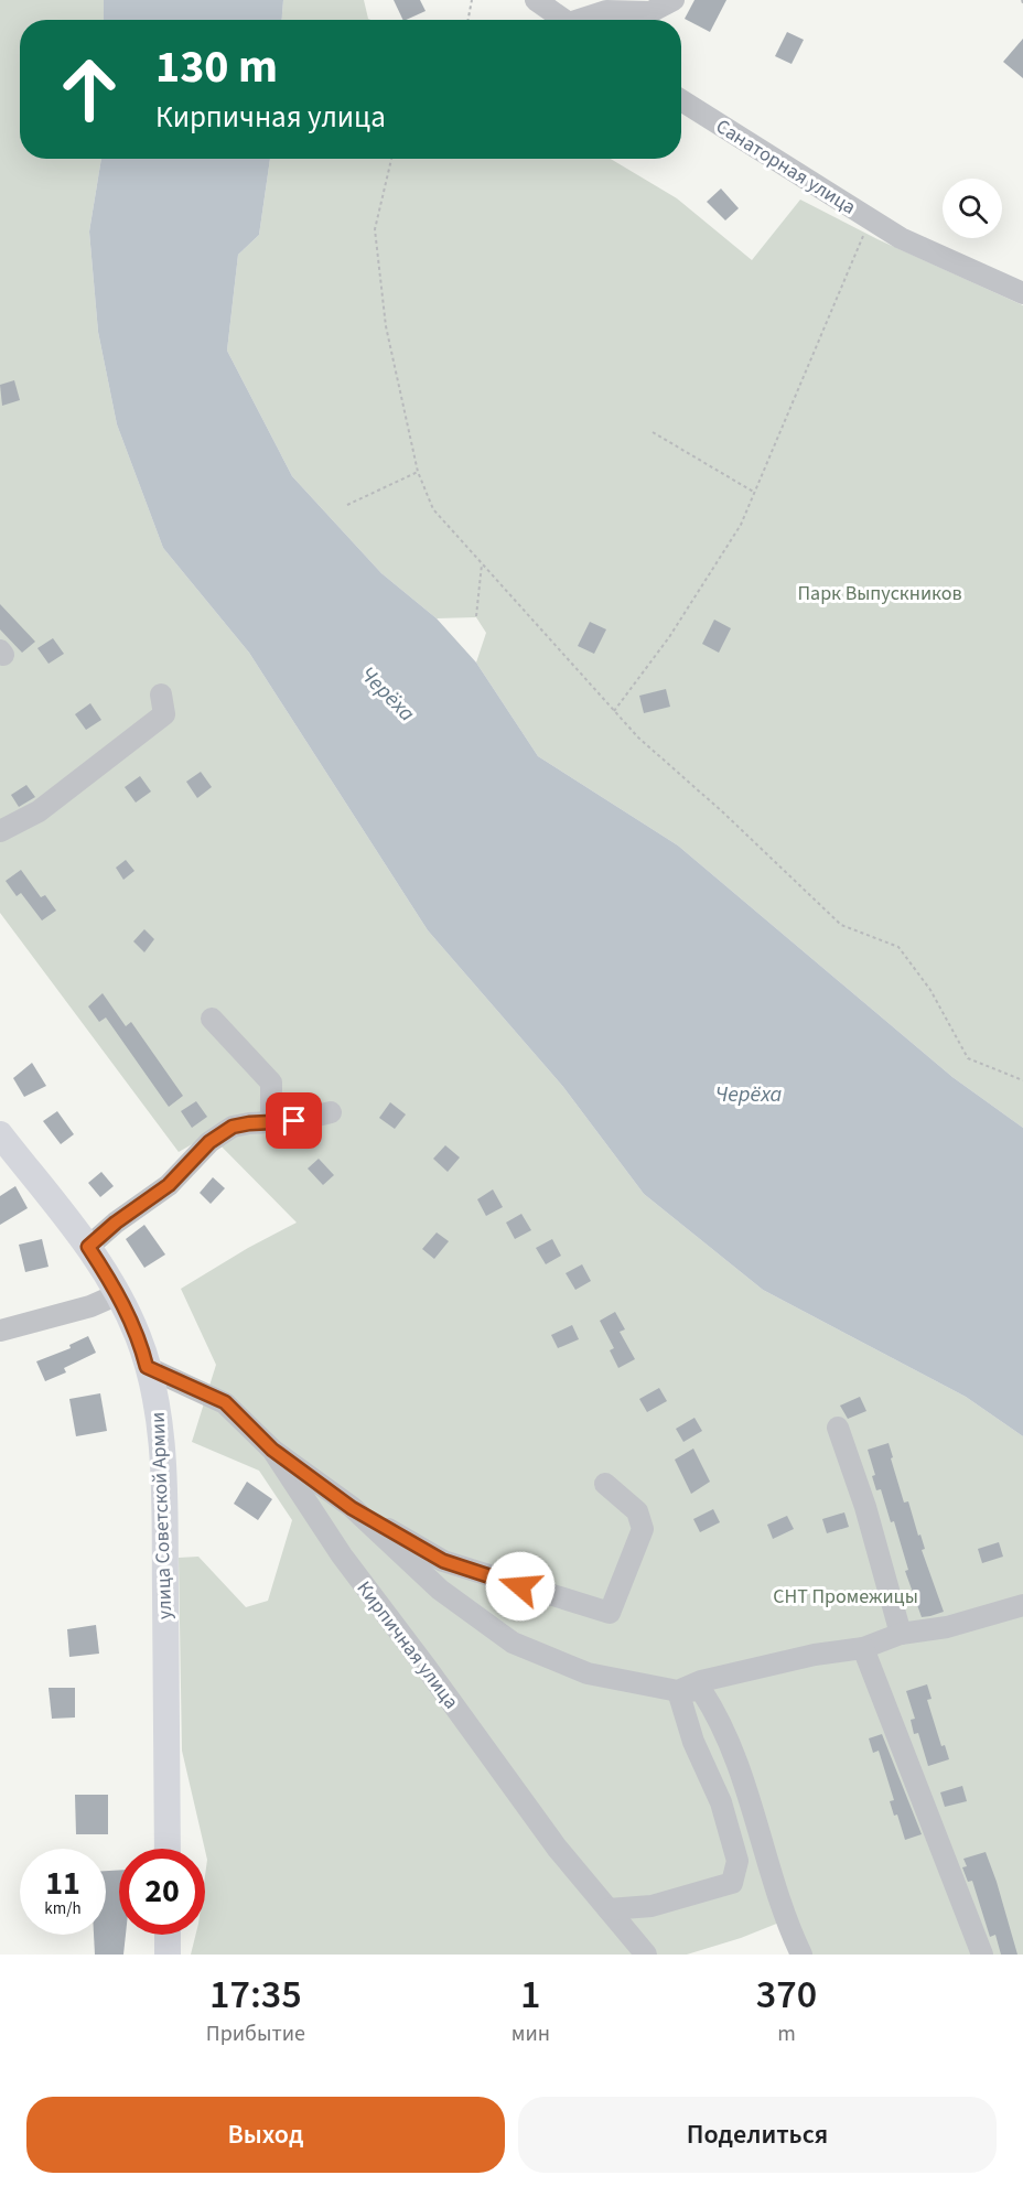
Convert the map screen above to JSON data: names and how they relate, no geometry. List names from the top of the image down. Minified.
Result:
{"streets":{"main road":["улица Советской Армии"],"street":["Санаторная улица","Кирпичная улица"]},"crossings":[["улица Советской Армии","Кирпичная улица"]],"water":["Черёха"],"parks":["Парк Выпускников","СНТ Промежицы"],"page":{"turn":["130 m","Кирпичная улица"],"speed":"11 km/h","limit":"20","eta":["17:35","Прибытие","1","мин","370","m"],"buttons":["Выход","Поделиться"]}}
